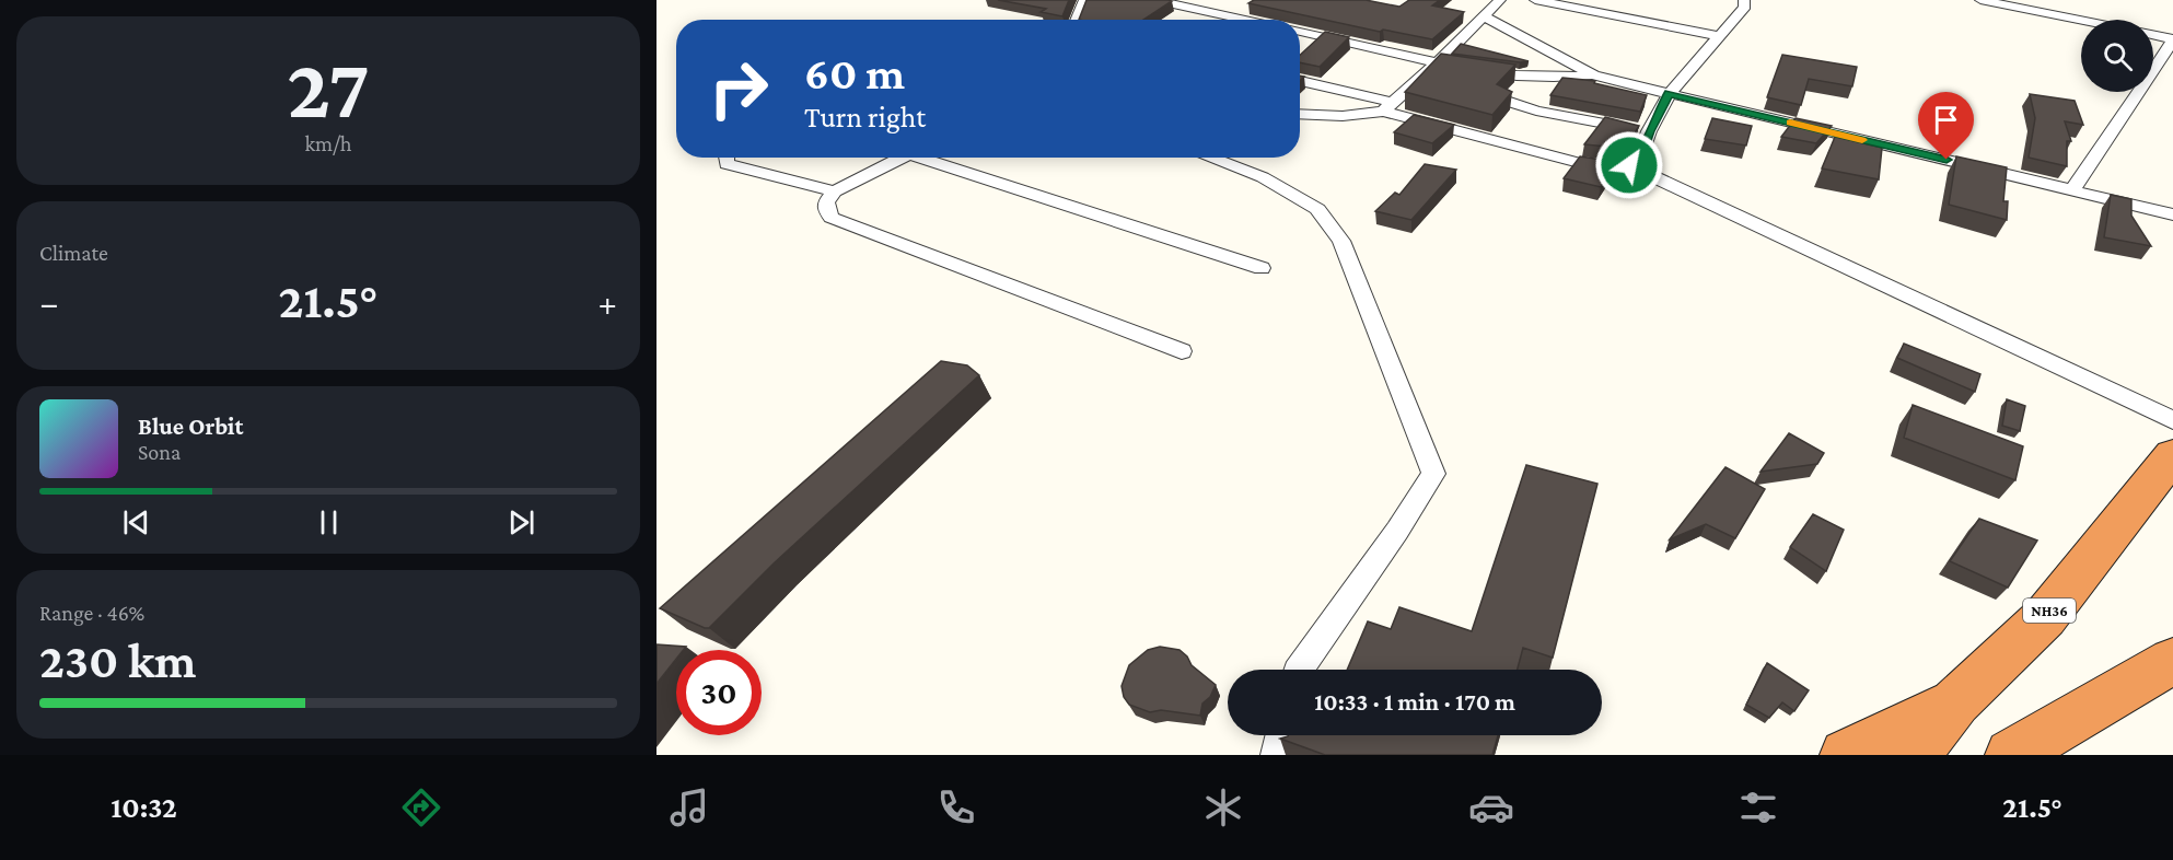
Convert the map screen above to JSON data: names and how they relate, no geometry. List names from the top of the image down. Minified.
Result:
{"streets":{"highway":["NH36"]},"page":{"tile":[["27","km/h"],"Climate",["Range · 46%","230 km"]],"turn":["60 m","Turn right"],"heat":["−","21.5°","+"],"song":["Blue Orbit","Sona"],"limit":"30","trip":"10:33 · 1 min · 170 m","tabs":["10:32","21.5°"]}}
